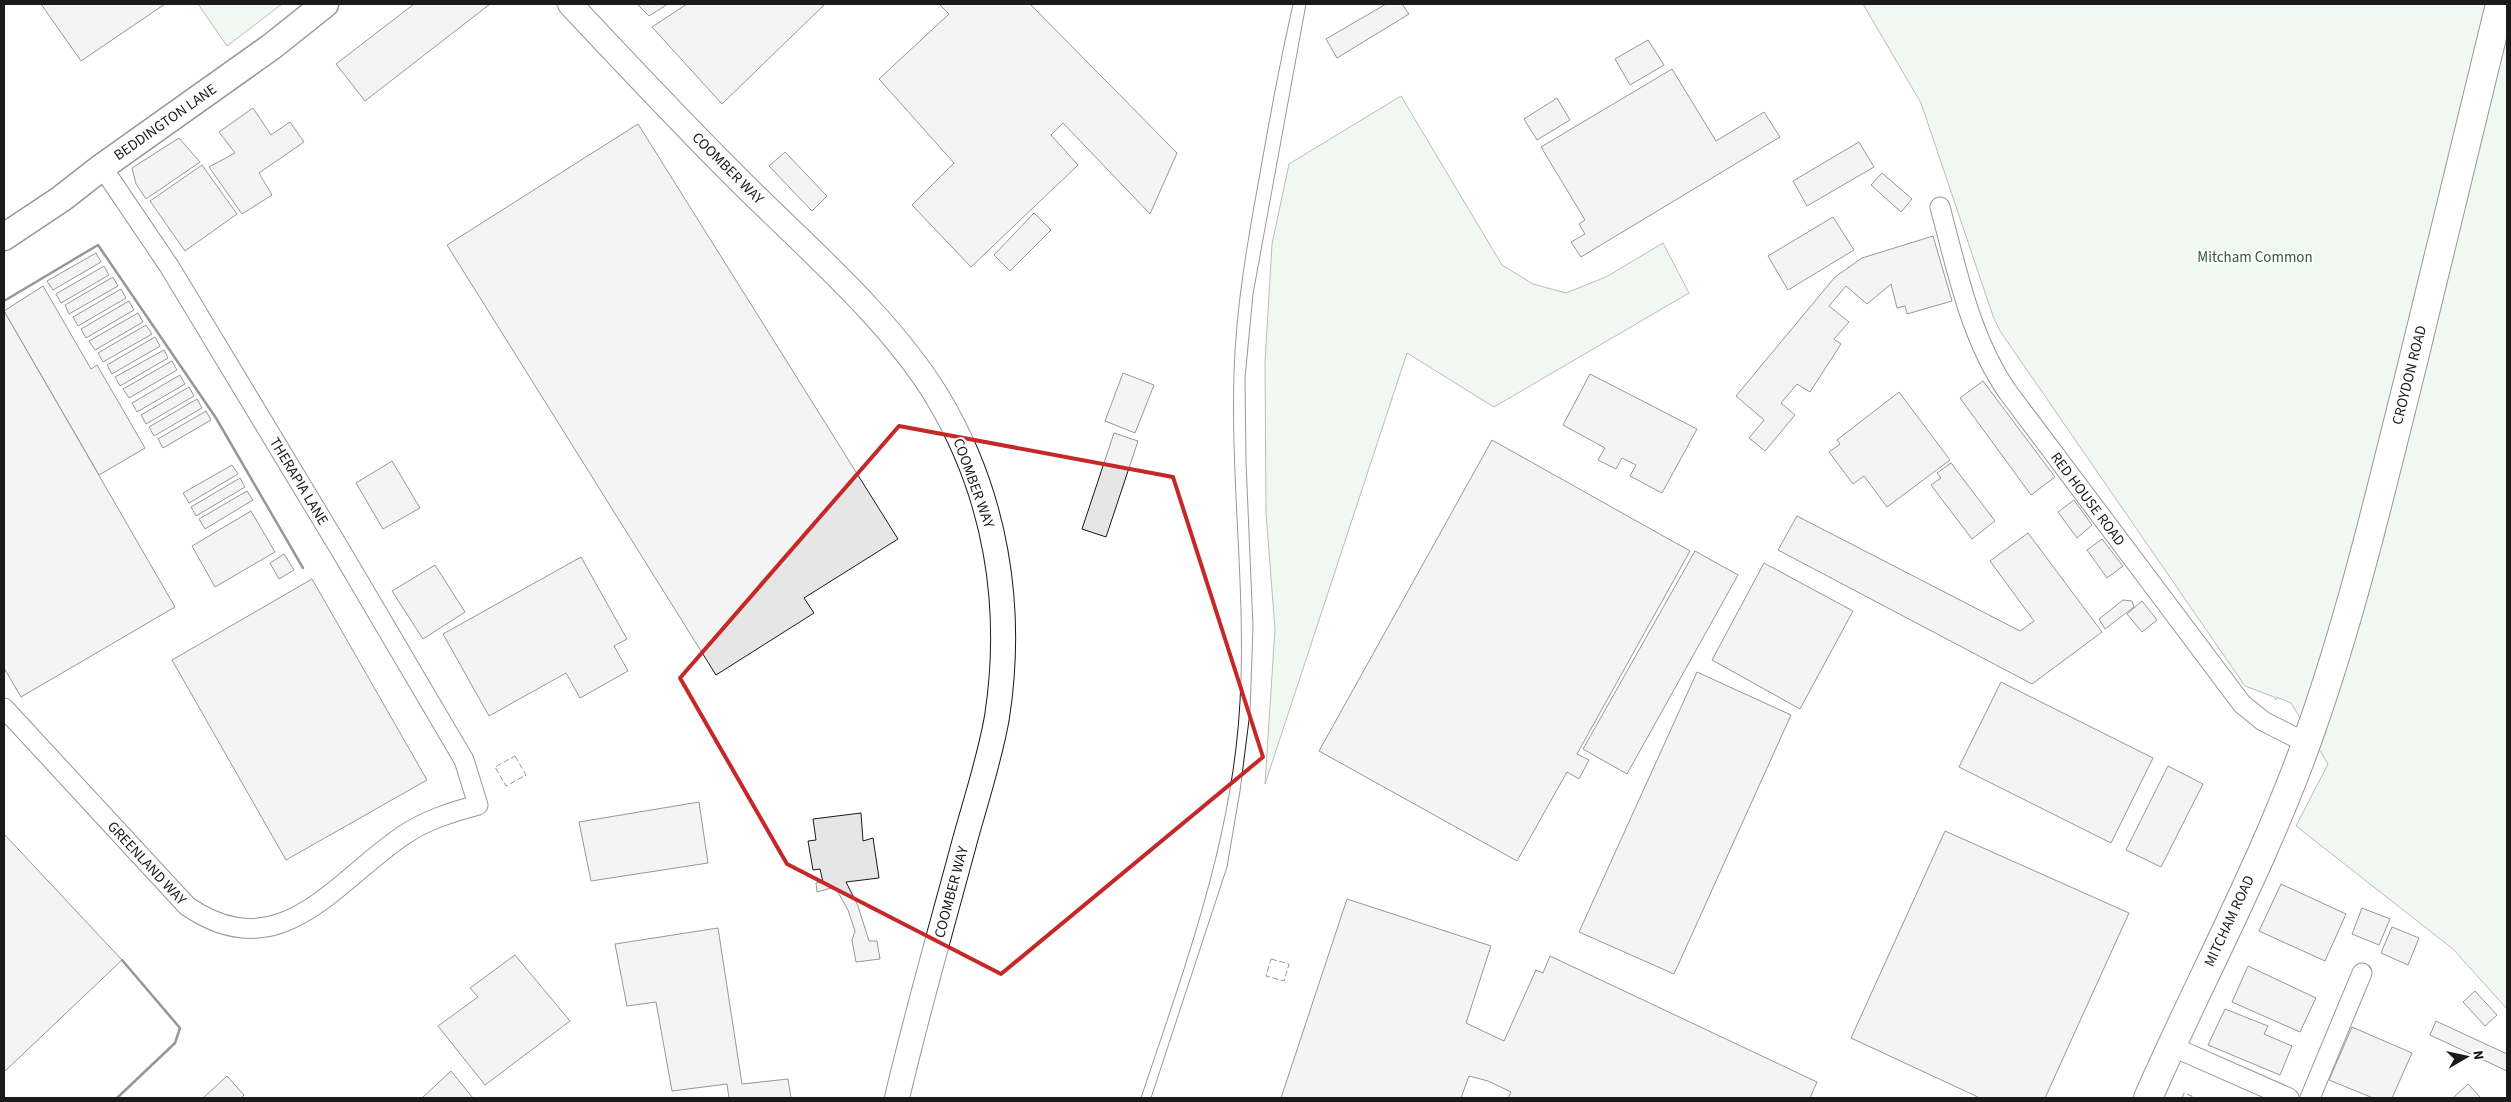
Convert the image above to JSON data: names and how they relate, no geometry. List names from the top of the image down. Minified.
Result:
{"streets":{"main road":["BEDDINGTON LANE","CROYDON ROAD","MITCHAM ROAD"],"street":["COOMBER WAY","THERAPIA LANE","RED HOUSE ROAD","GREENLAND WAY"]},"crossings":[["BEDDINGTON LANE","THERAPIA LANE"],["CROYDON ROAD","RED HOUSE ROAD"],["CROYDON ROAD","MITCHAM ROAD"],["THERAPIA LANE","GREENLAND WAY"],["RED HOUSE ROAD","MITCHAM ROAD"]],"parks":["Mitcham Common"],"north":"right"}
